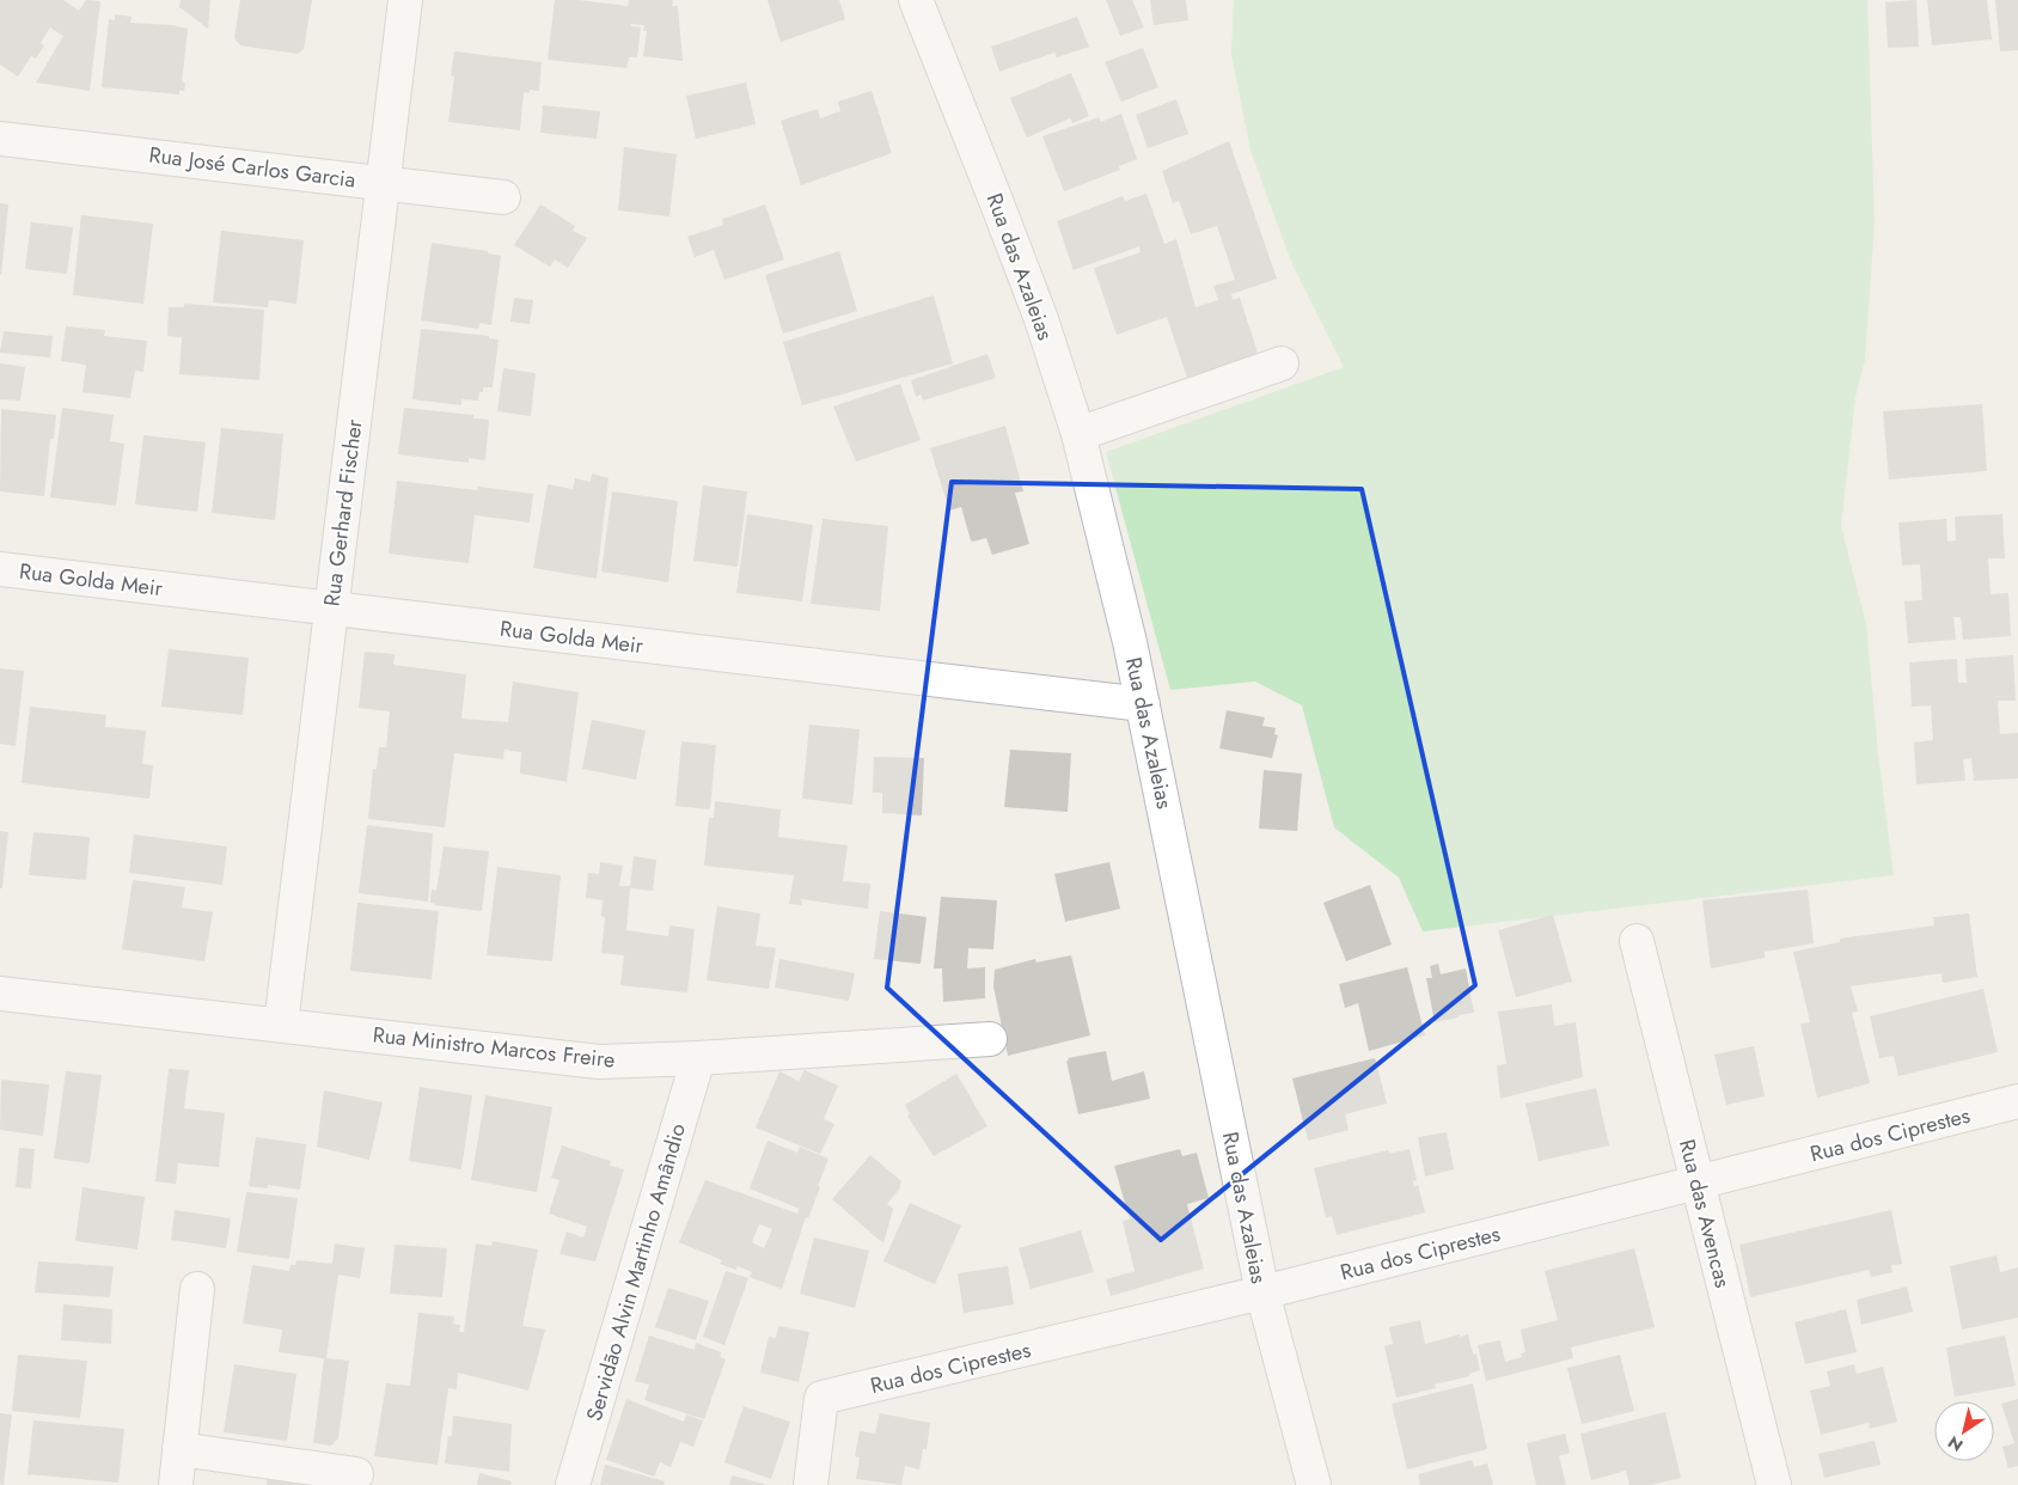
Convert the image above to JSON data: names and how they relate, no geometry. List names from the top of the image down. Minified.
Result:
{"streets":{"street":["Rua José Carlos Garcia","Rua das Azaleias","Rua Gerhard Fischer","Rua Golda Meir","Rua Ministro Marcos Freire","Rua dos Ciprestes","Rua das Avencas","Servidão Alvin Martinho Amândio"]},"crossings":[["Rua José Carlos Garcia","Rua Gerhard Fischer"],["Rua das Azaleias","Rua Golda Meir"],["Rua das Azaleias","Rua dos Ciprestes"],["Rua Gerhard Fischer","Rua Golda Meir"],["Rua Gerhard Fischer","Rua Ministro Marcos Freire"],["Rua Ministro Marcos Freire","Servidão Alvin Martinho Amândio"],["Rua dos Ciprestes","Rua das Avencas"]],"north":"bottom left"}
